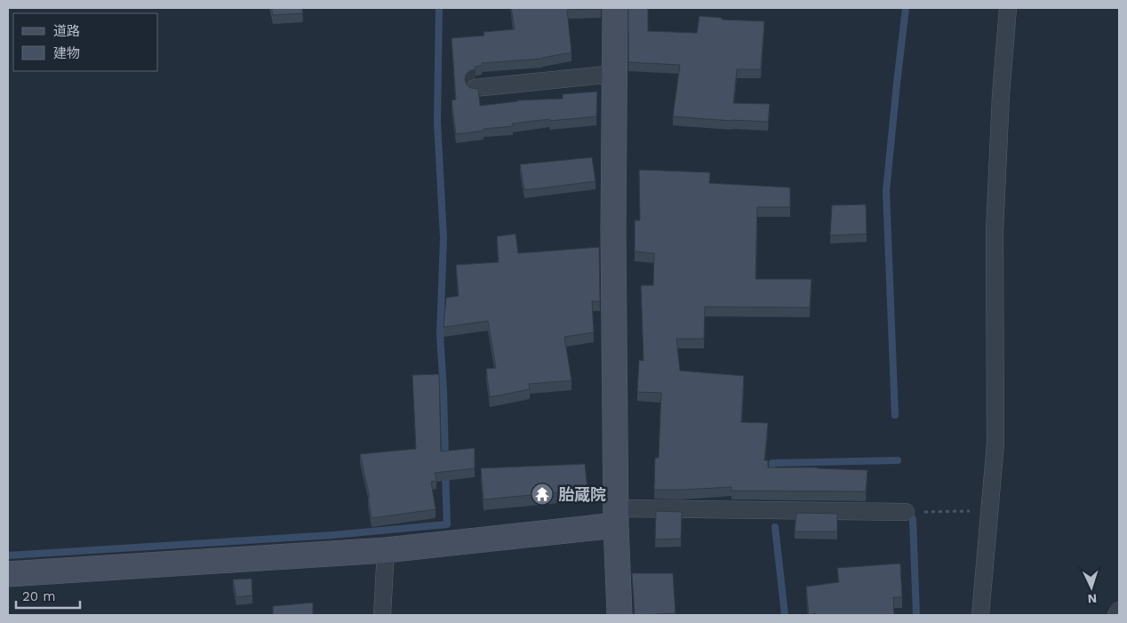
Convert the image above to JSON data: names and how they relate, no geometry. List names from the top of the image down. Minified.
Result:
{"places":{"temple":["胎蔵院"]},"legend":["道路","建物"],"scale_bar":"20 m","north":"bottom"}
